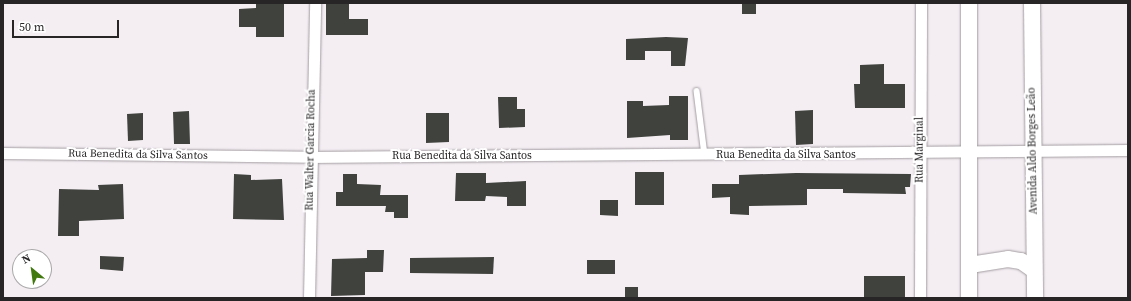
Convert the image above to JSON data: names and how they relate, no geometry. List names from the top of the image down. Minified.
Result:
{"streets":{"street":["Rua Walter Garcia Rocha","Rua Marginal","Avenida Aldo Borges Leão","Rua Benedita da Silva Santos"]},"crossings":[["Rua Walter Garcia Rocha","Rua Benedita da Silva Santos"],["Rua Marginal","Rua Benedita da Silva Santos"],["Avenida Aldo Borges Leão","Rua Benedita da Silva Santos"]],"scale_bar":"50 m","north":"top left"}
